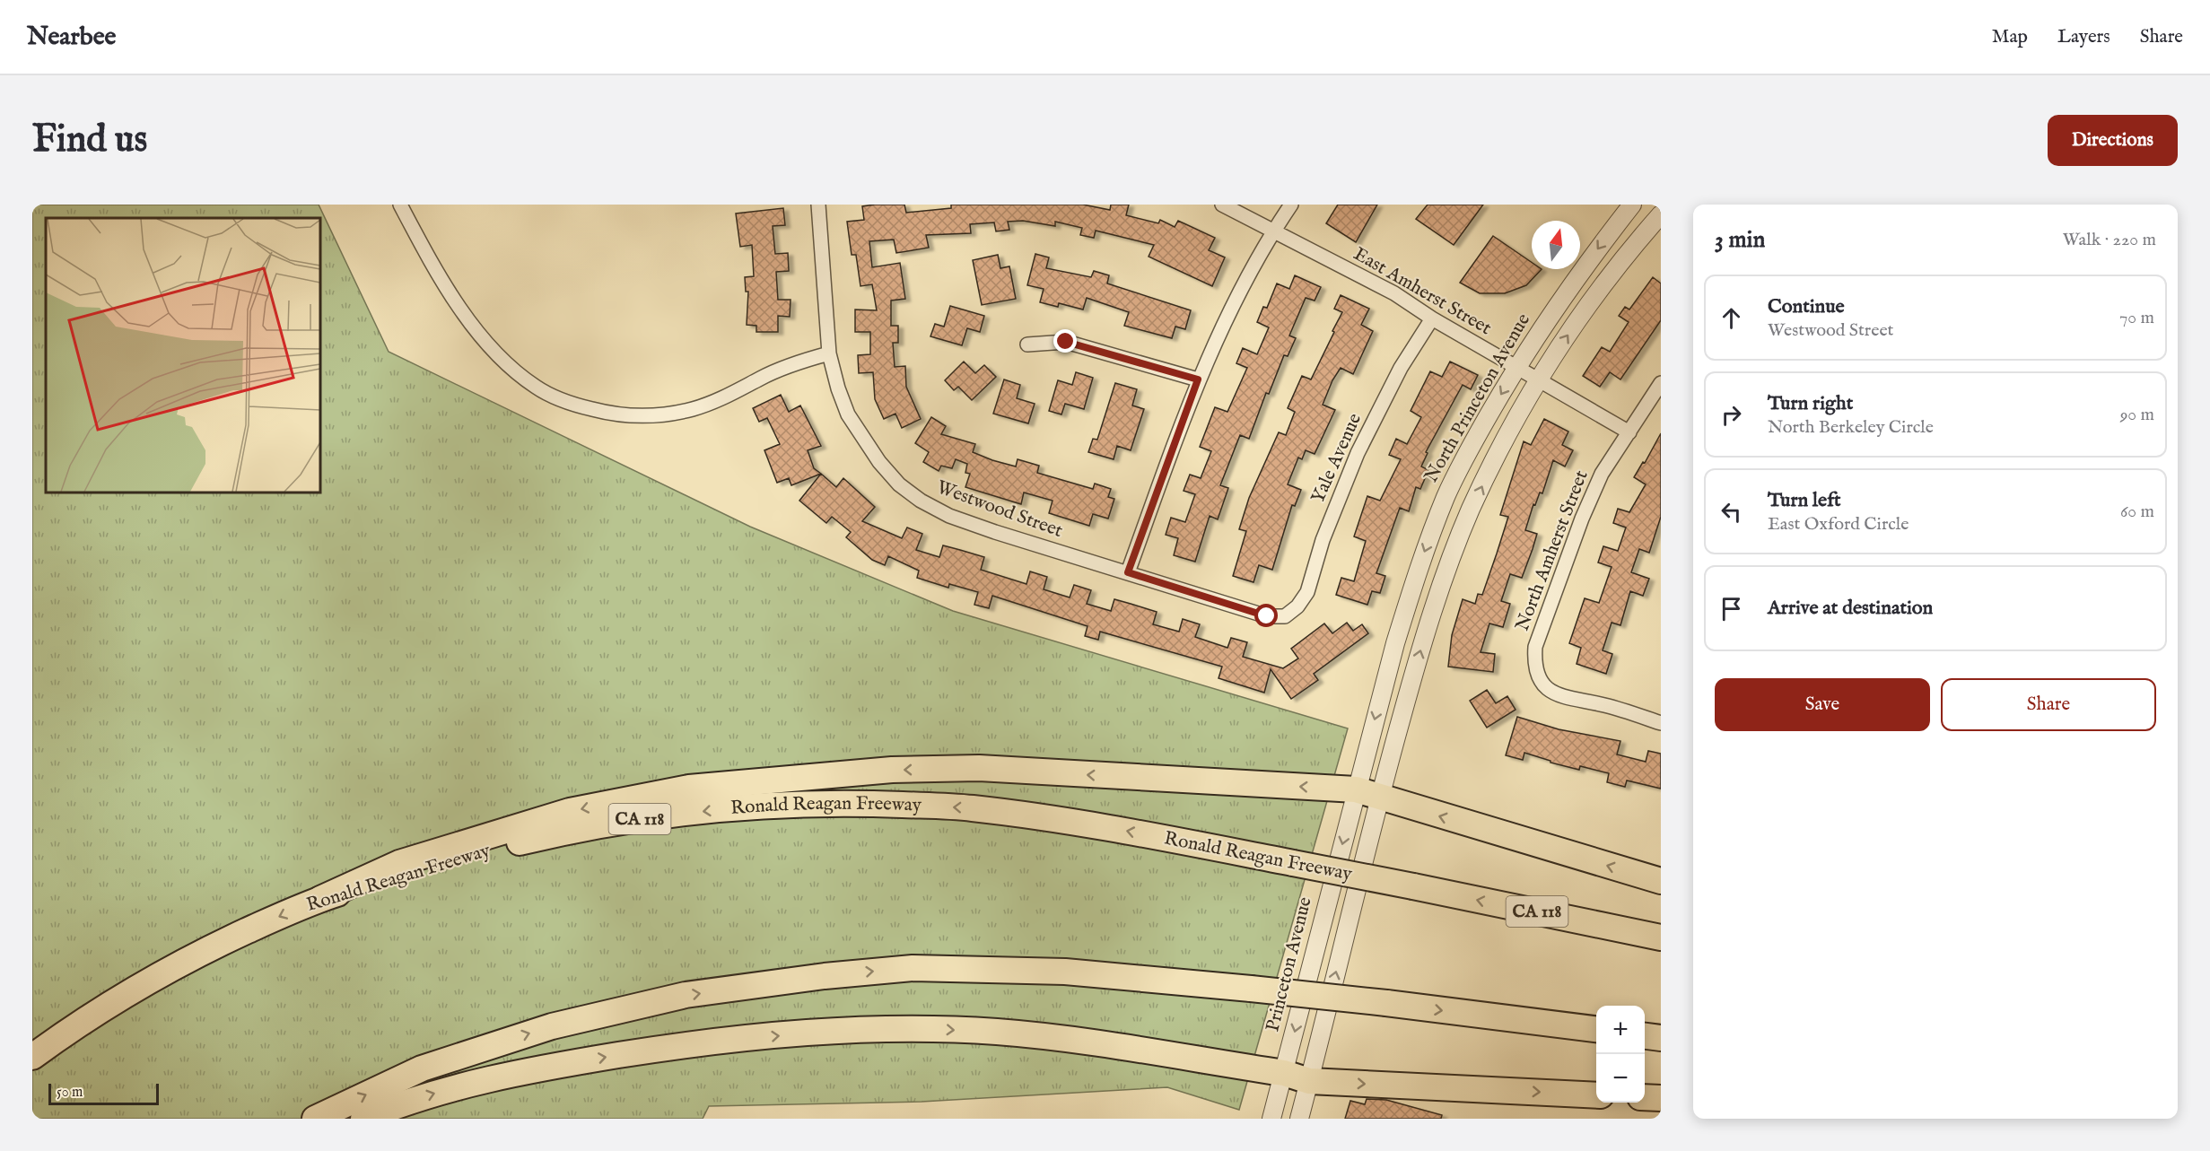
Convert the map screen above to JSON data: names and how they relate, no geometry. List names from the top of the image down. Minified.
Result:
{"streets":{"highway":["Ronald Reagan Freeway","CA 118"],"street":["East Amherst Street","North Princeton Avenue","Yale Avenue","Westwood Street","North Amherst Street","Princeton Avenue"]},"crossings":[["East Amherst Street","North Princeton Avenue"],["East Amherst Street","Yale Avenue"],["East Amherst Street","North Amherst Street"],["North Princeton Avenue","Princeton Avenue"],["Yale Avenue","Westwood Street"]],"scale_bar":"50 m","north":"top","page":{"header":"Nearbee","nav":["Map","Layers","Share"],"buttons":["Directions",["Save","Share"]],"title":"Find us","heading":["3 min","Walk · 220 m"],"list":[["Continue","Westwood Street","70 m"],["Turn right","North Berkeley Circle","90 m"],["Turn left","East Oxford Circle","60 m"],"Arrive at destination"],"map_buttons":["+","−"],"scale":"50 m"}}
